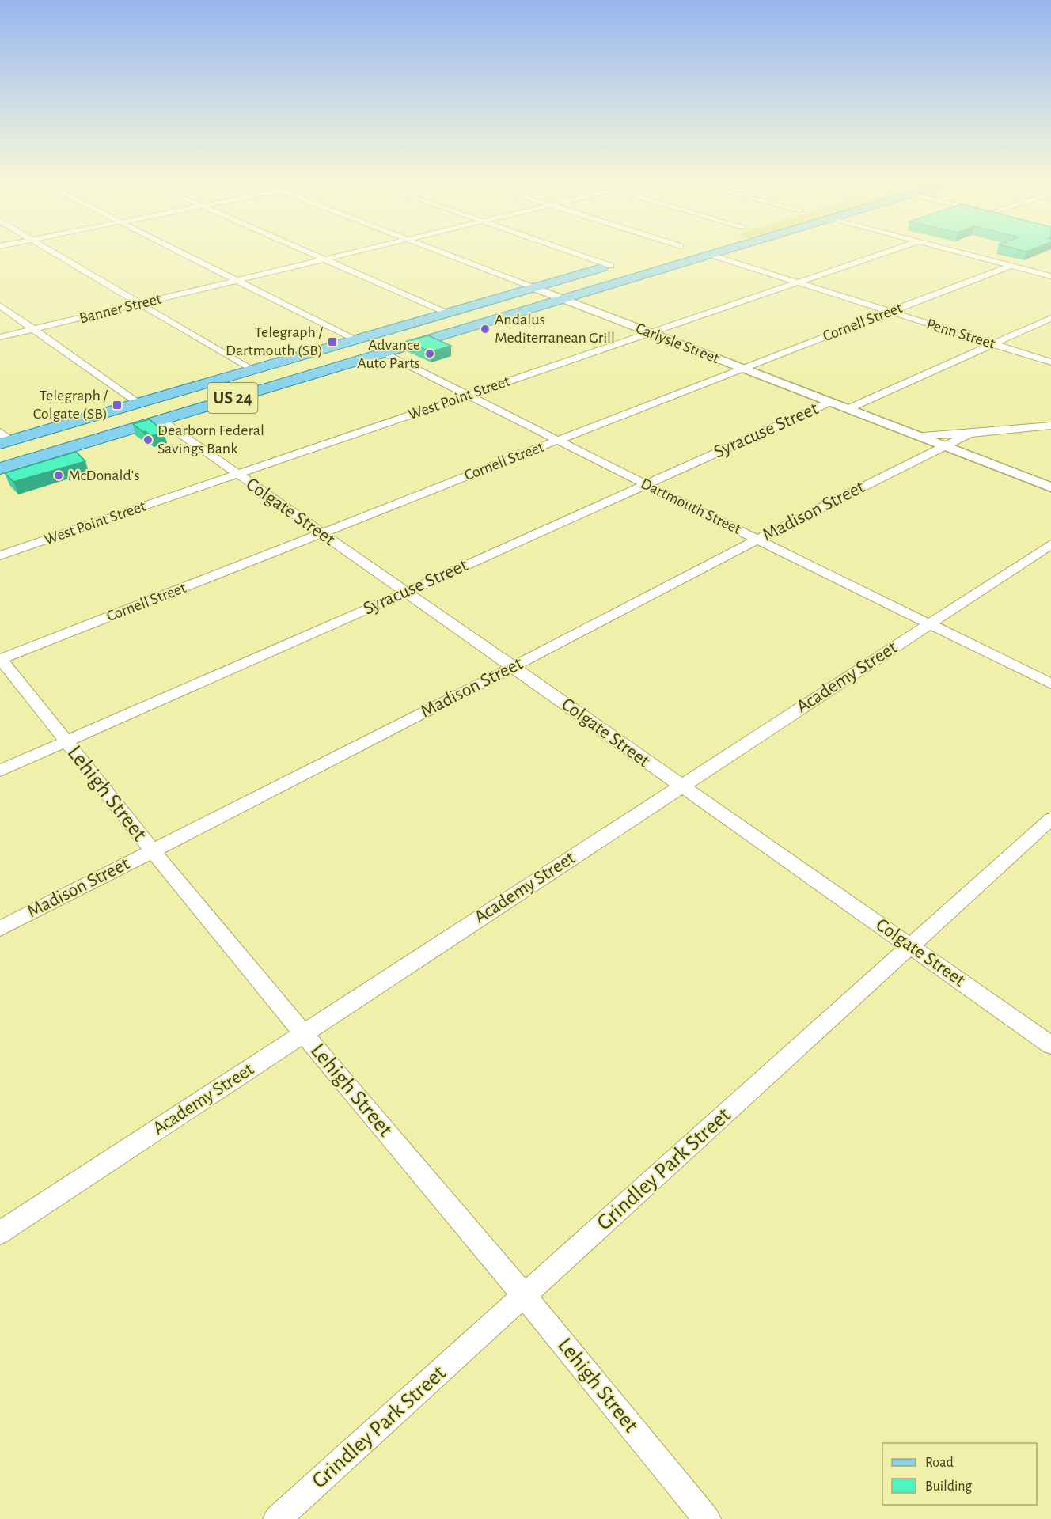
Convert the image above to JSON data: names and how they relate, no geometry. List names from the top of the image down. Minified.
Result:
{"streets":{"main road":["US 24"],"street":["Banner Street","Cornell Street","Penn Street","Carlysle Street","West Point Street","Syracuse Street","Dartmouth Street","Madison Street","Colgate Street","Academy Street","Lehigh Street","Grindley Park Street"]},"crossings":[["Cornell Street","Penn Street"],["Cornell Street","Carlysle Street"],["Cornell Street","Dartmouth Street"],["Cornell Street","Colgate Street"],["Cornell Street","Lehigh Street"],["Penn Street","US 24"],["Penn Street","West Point Street"],["Penn Street","Syracuse Street"],["Carlysle Street","US 24"],["Carlysle Street","West Point Street"],["Carlysle Street","Syracuse Street"],["Carlysle Street","Madison Street"],["US 24","Dartmouth Street"],["US 24","Colgate Street"],["West Point Street","Dartmouth Street"],["West Point Street","Colgate Street"],["Syracuse Street","Dartmouth Street"],["Syracuse Street","Colgate Street"],["Syracuse Street","Lehigh Street"],["Dartmouth Street","Madison Street"],["Dartmouth Street","Academy Street"],["Madison Street","Colgate Street"],["Madison Street","Lehigh Street"],["Colgate Street","Academy Street"],["Colgate Street","Grindley Park Street"],["Academy Street","Lehigh Street"],["Lehigh Street","Grindley Park Street"]],"places":{"other":["Andalus Mediterranean Grill","Advance Auto Parts","Dearborn Federal Savings Bank","McDonald's"],"transit":["Telegraph / Dartmouth (SB)","Telegraph / Colgate (SB)"]},"legend":["Road","Building"]}
